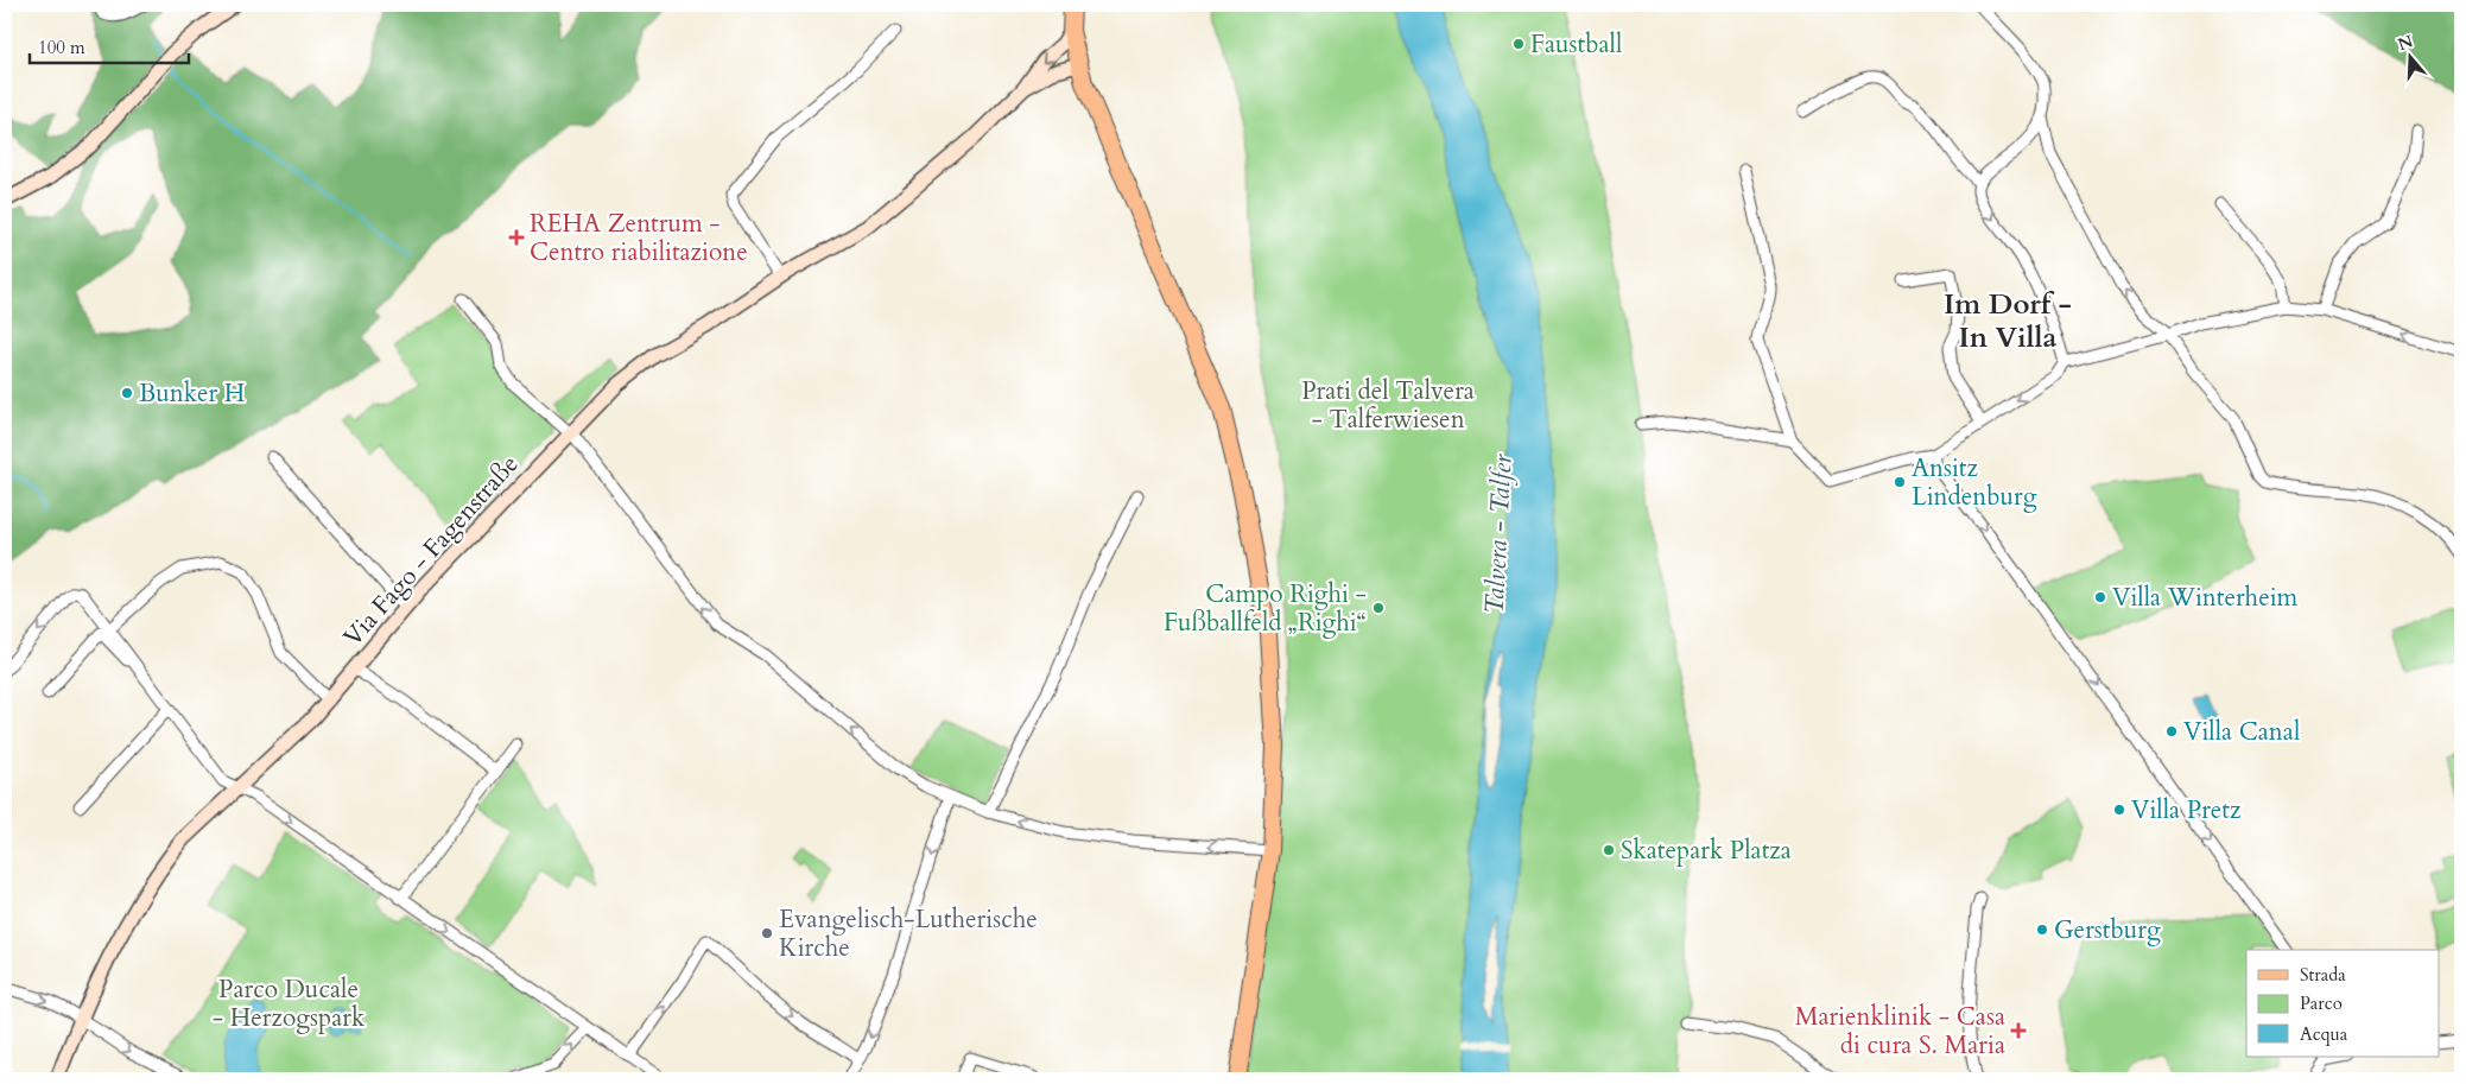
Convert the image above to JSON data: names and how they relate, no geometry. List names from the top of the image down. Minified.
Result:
{"streets":{"street":["Via Fago - Fagenstraße"]},"districts":["Im Dorf - In Villa"],"water":["Talvera - Talfer"],"parks":["Prati del Talvera - Talferwiesen","Parco Ducale - Herzogspark"],"places":{"other":["Faustball","Bunker H","Ansitz Lindenburg","Villa Winterheim","Campo Righi - Fußballfeld „Righi“","Villa Canal","Villa Pretz","Skatepark Platza","Gerstburg","Evangelisch-Lutherische Kirche"],"health":["REHA Zentrum - Centro riabilitazione","Marienklinik - Casa di cura S. Maria"]},"legend":["Strada","Parco","Acqua"],"scale_bar":"100 m","north":"top"}
